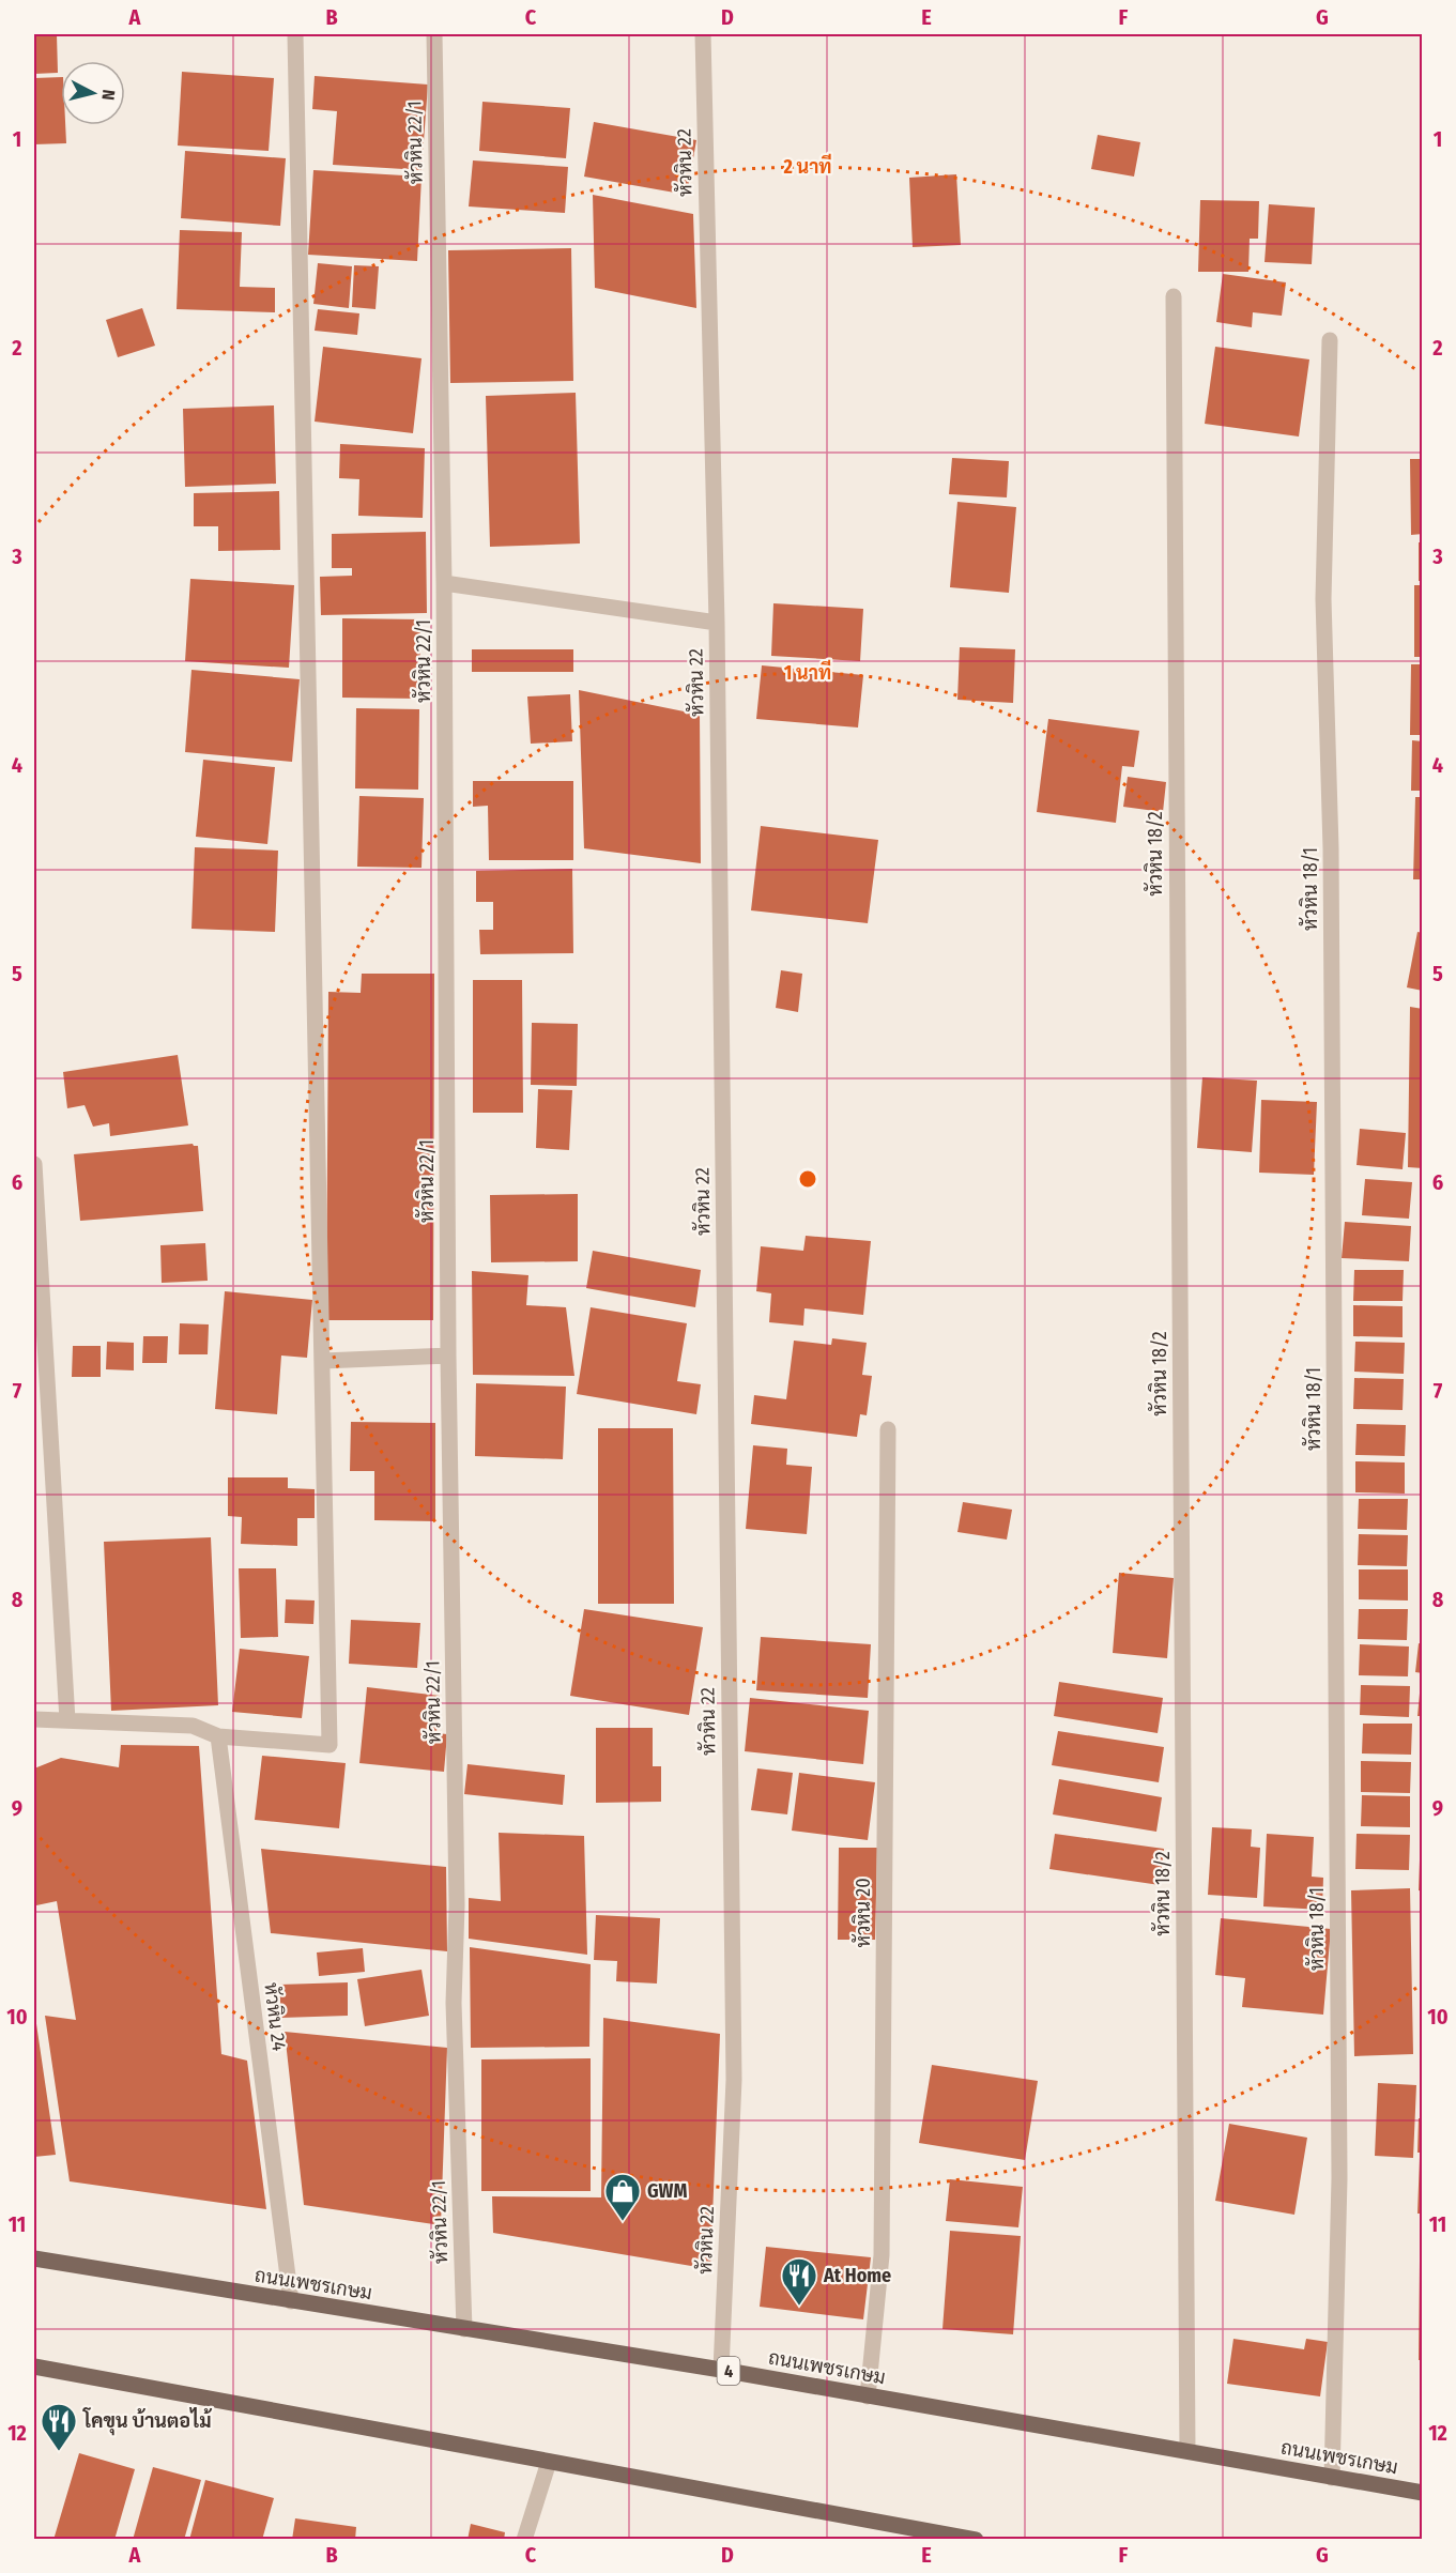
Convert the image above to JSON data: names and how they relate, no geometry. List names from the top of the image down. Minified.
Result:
{"streets":{"main road":["ถนนเพชรเกษม","4"],"street":["หัวหิน 22/1","หัวหิน 22","หัวหิน 18/2","หัวหิน 18/1","หัวหิน 20","หัวหิน 24"]},"crossings":[["หัวหิน 22/1","ถนนเพชรเกษม"],["หัวหิน 22","ถนนเพชรเกษม"],["หัวหิน 18/2","ถนนเพชรเกษม"],["หัวหิน 18/1","ถนนเพชรเกษม"],["หัวหิน 20","ถนนเพชรเกษม"],["หัวหิน 24","ถนนเพชรเกษม"]],"places":{"shop":["GWM"],"restaurant":["At Home","โคขุน บ้านตอไม้"]},"north":"right","grid":{"columns":["A","B","C","D","E","F","G"],"rows":["1","2","3","4","5","6","7","8","9","10","11","12"]},"rings":["2 นาที","1 นาที"]}
